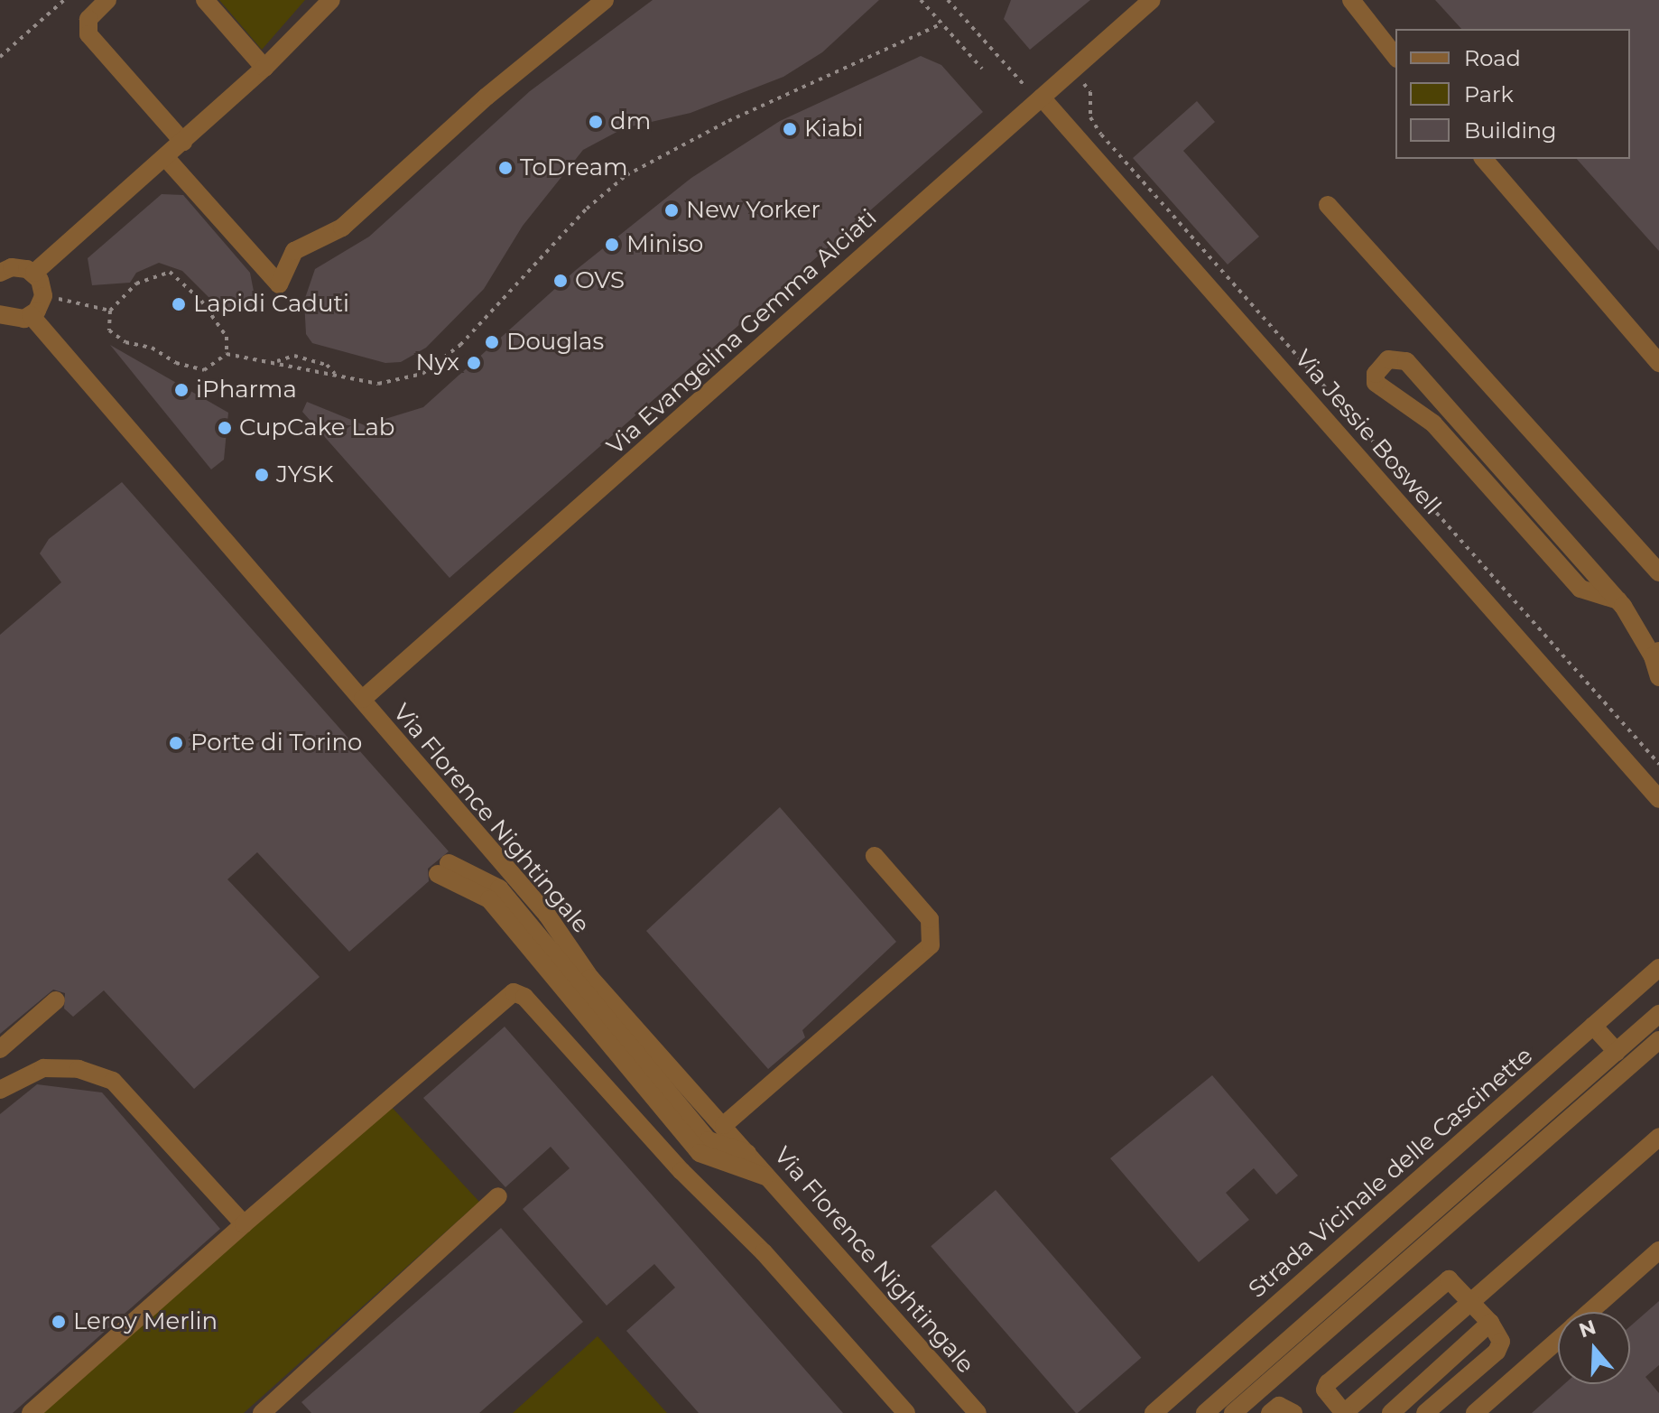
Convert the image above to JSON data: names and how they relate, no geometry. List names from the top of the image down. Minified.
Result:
{"streets":{"street":["Via Evangelina Gemma Alciati","Via Jessie Boswell","Via Florence Nightingale","Strada Vicinale delle Cascinette"]},"crossings":[["Via Evangelina Gemma Alciati","Via Jessie Boswell"],["Via Evangelina Gemma Alciati","Via Florence Nightingale"]],"places":["dm","Kiabi","ToDream","New Yorker","Miniso","OVS","Lapidi Caduti","Douglas","Nyx","iPharma","CupCake Lab","JYSK","Porte di Torino","Leroy Merlin"],"legend":["Road","Park","Building"],"north":"top"}
